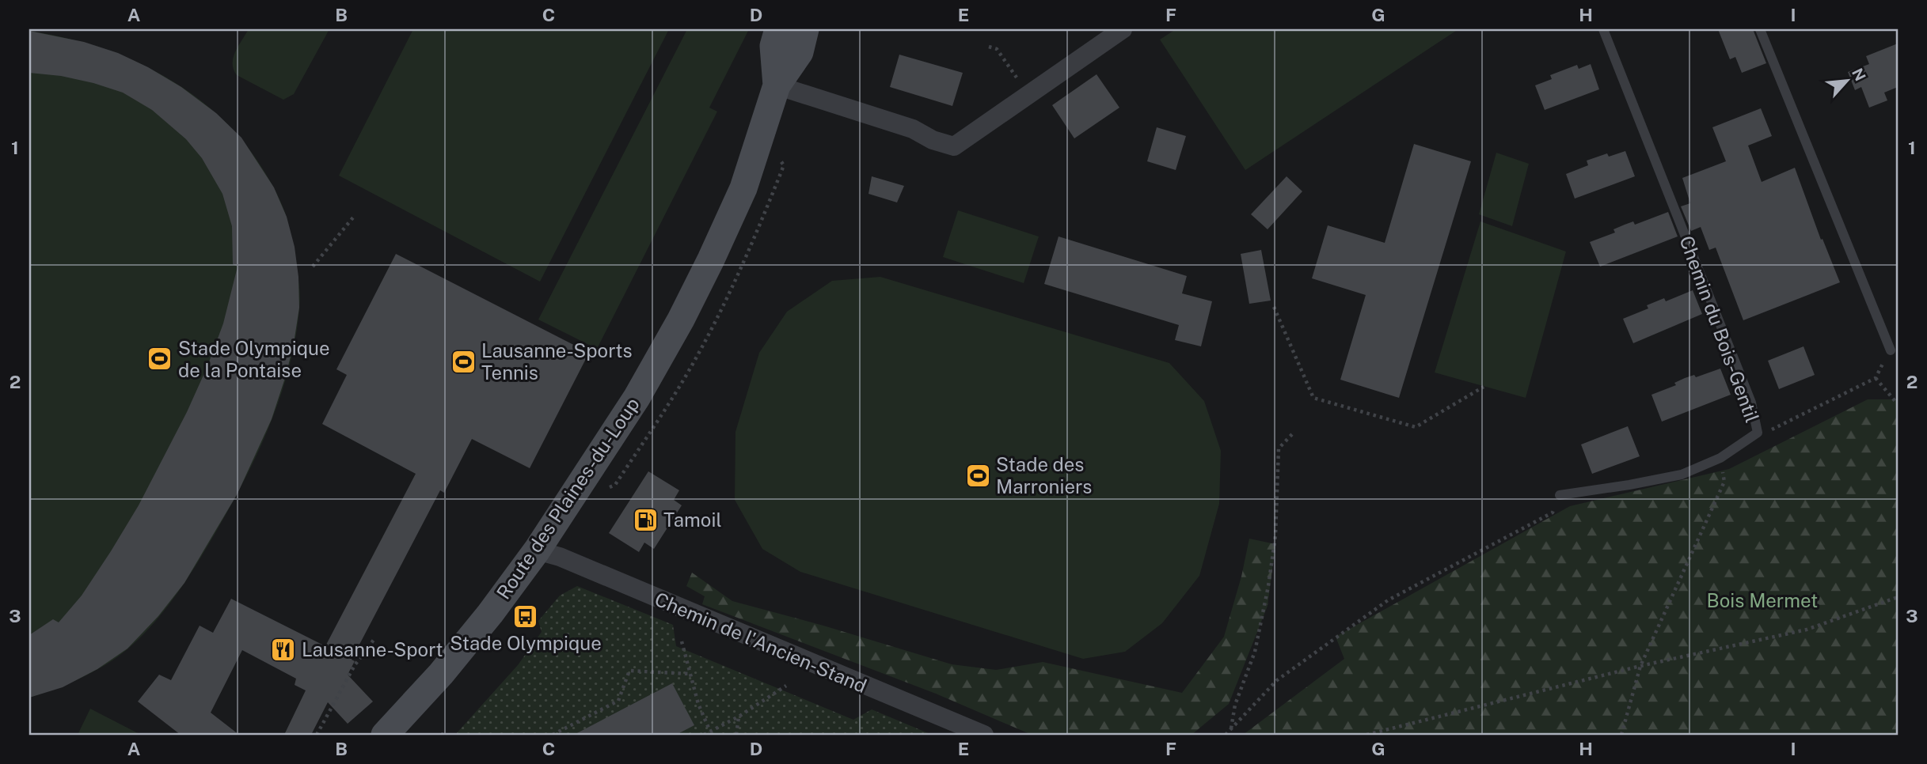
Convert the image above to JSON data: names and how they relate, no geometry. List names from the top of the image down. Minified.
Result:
{"streets":{"main road":["Route des Plaines-du-Loup"],"street":["Chemin de l'Ancien-Stand"],"lane":["Chemin du Bois-Gentil"]},"crossings":[["Route des Plaines-du-Loup","Chemin de l'Ancien-Stand"]],"parks":["Bois Mermet"],"places":{"sports":["Stade Olympique de la Pontaise","Lausanne-Sports Tennis","Stade des Marroniers"],"fuel station":["Tamoil"],"bus stop":["Stade Olympique"],"restaurant":["Lausanne-Sport"]},"north":"top right","grid":{"columns":["A","B","C","D","E","F","G","H","I"],"rows":["1","2","3"]}}
